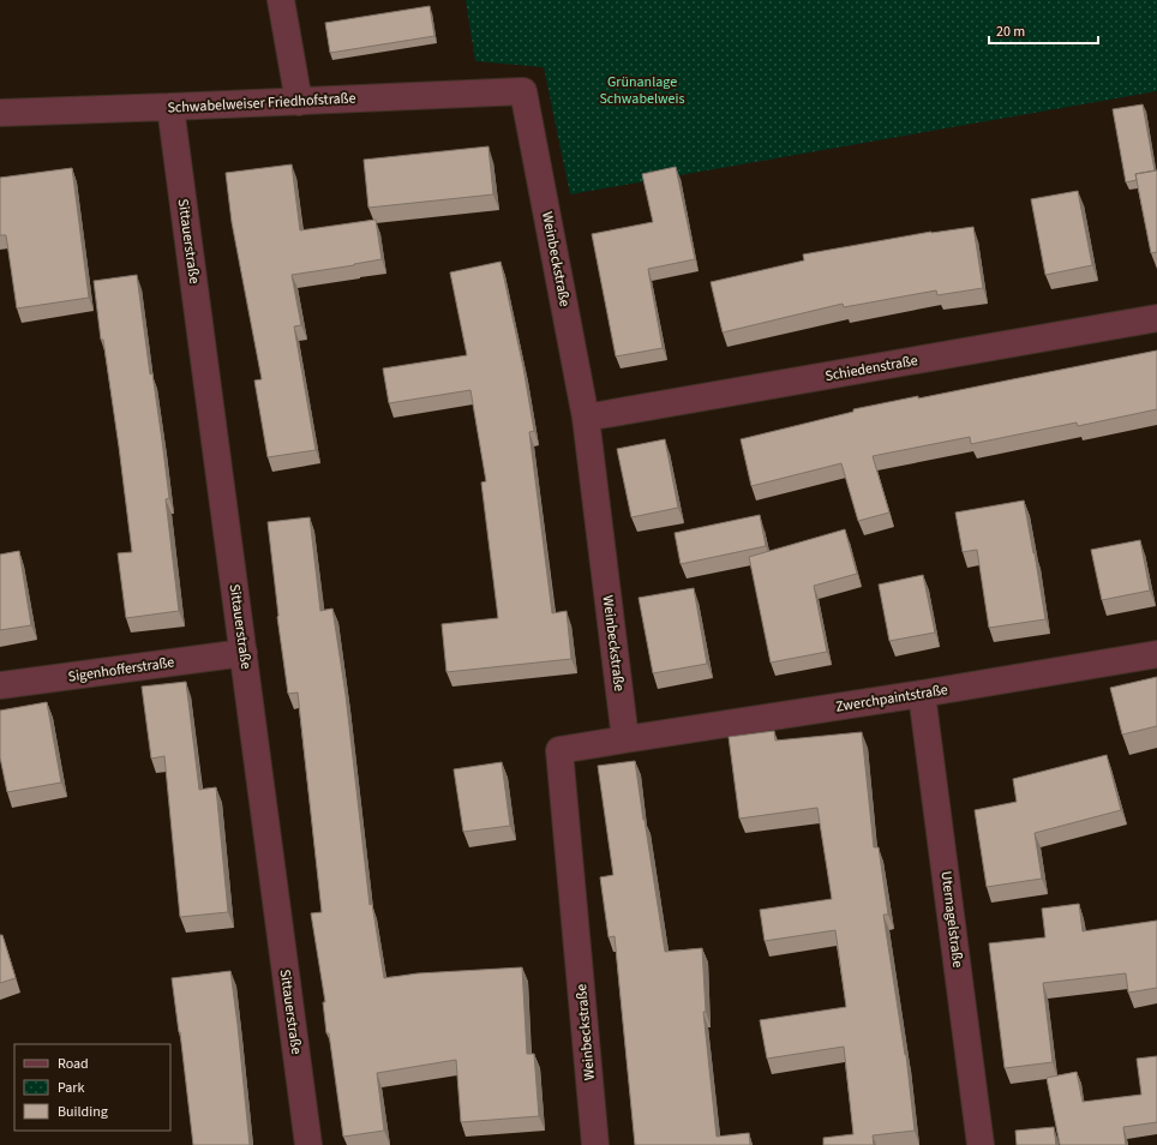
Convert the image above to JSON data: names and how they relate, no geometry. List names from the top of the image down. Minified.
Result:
{"streets":{"street":["Schwabelweiser Friedhofstraße","Sittauerstraße","Weinbeckstraße","Schiedenstraße","Sigenhofferstraße","Zwerchpaintstraße","Uternagelstraße"]},"crossings":[["Schwabelweiser Friedhofstraße","Sittauerstraße"],["Schwabelweiser Friedhofstraße","Weinbeckstraße"],["Sittauerstraße","Sigenhofferstraße"],["Weinbeckstraße","Schiedenstraße"],["Weinbeckstraße","Zwerchpaintstraße"],["Zwerchpaintstraße","Uternagelstraße"]],"parks":["Grünanlage Schwabelweis"],"legend":["Road","Park","Building"],"scale_bar":"20 m"}
